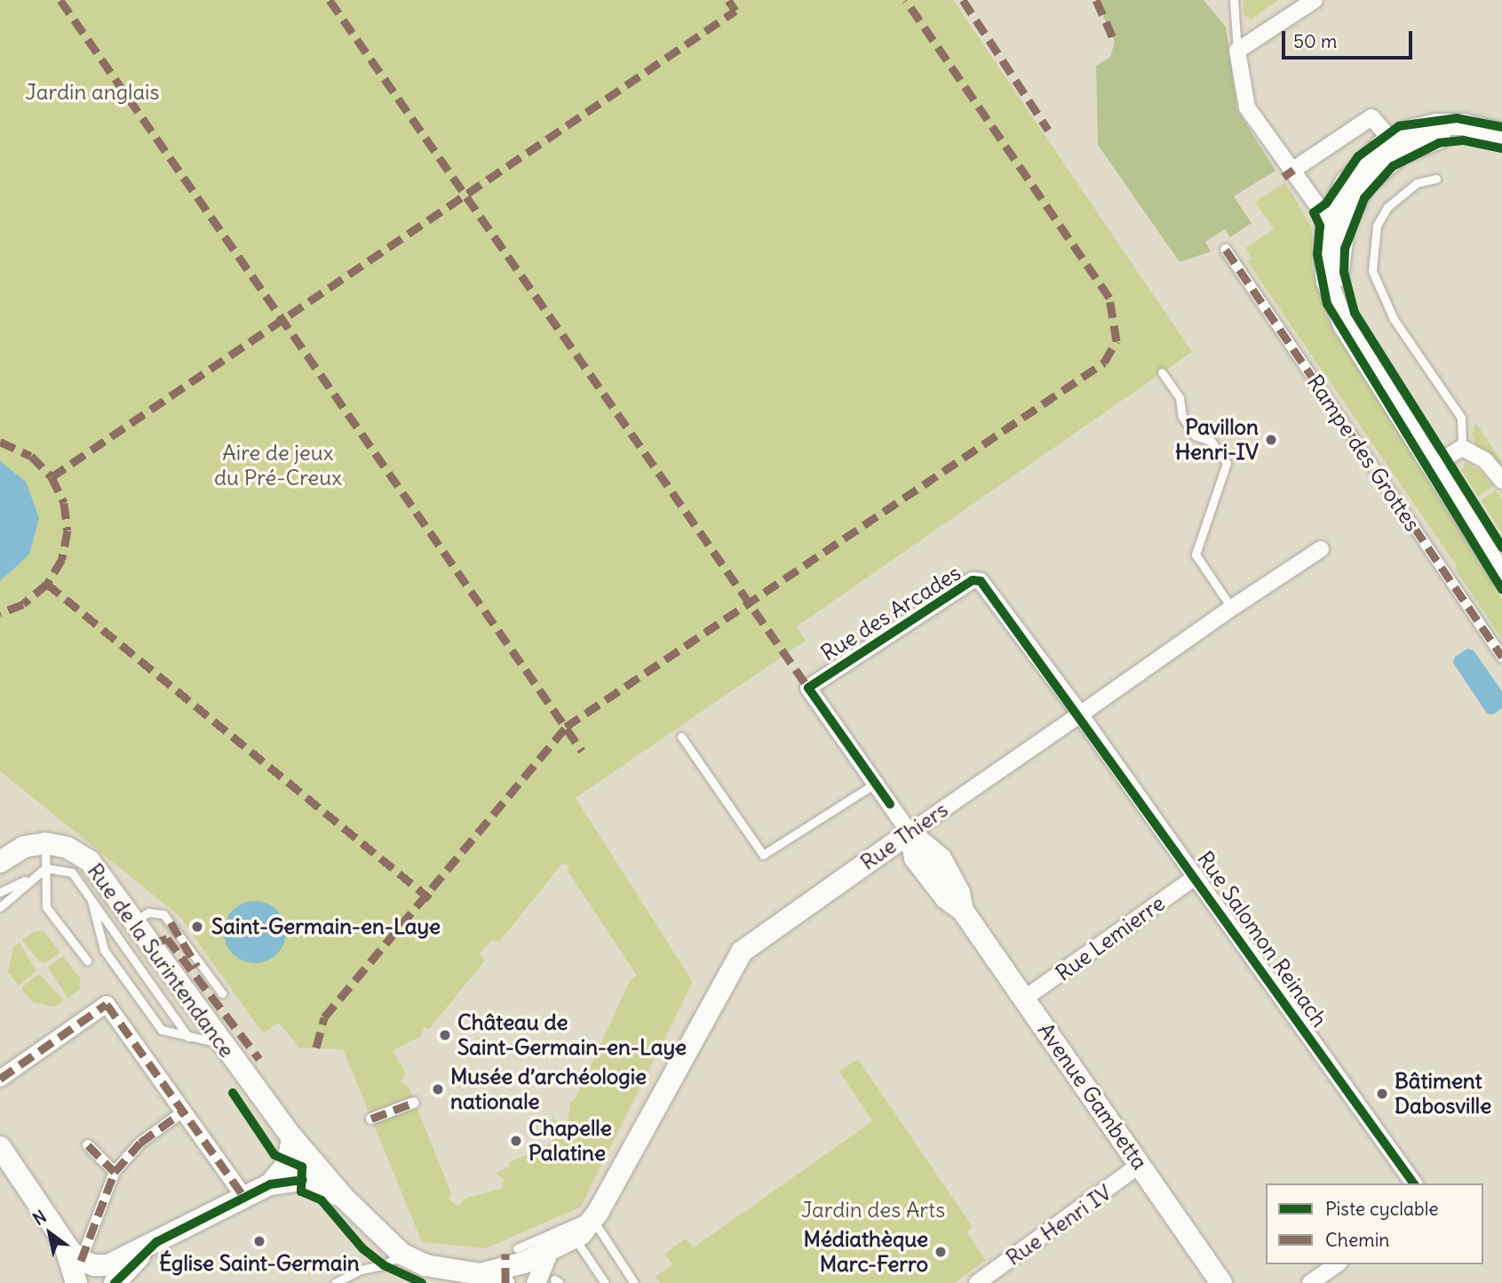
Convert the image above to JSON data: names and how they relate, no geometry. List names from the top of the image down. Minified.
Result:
{"streets":{"main road":["Rue Thiers","Rue de la Surintendance","Avenue Gambetta"],"street":["Rampe des Grottes","Rue des Arcades","Rue Lemierre","Rue Salomon Reinach","Rue Henri IV"]},"crossings":[["Rue des Arcades","Rue Thiers"],["Rue des Arcades","Rue Salomon Reinach"],["Rue Thiers","Rue Salomon Reinach"],["Rue Thiers","Avenue Gambetta"],["Rue Lemierre","Rue Salomon Reinach"],["Rue Lemierre","Avenue Gambetta"],["Avenue Gambetta","Rue Henri IV"]],"parks":["Jardin anglais","Aire de jeux du Pré-Creux","Jardin des Arts"],"places":["Pavillon Henri-IV","Saint-Germain-en-Laye","Château de Saint-Germain-en-Laye","Musée d’archéologie nationale","Bâtiment Dabosville","Chapelle Palatine","Église Saint-Germain","Médiathèque Marc-Ferro"],"legend":["Piste cyclable","Chemin"],"scale_bar":"50 m","north":"top left"}
